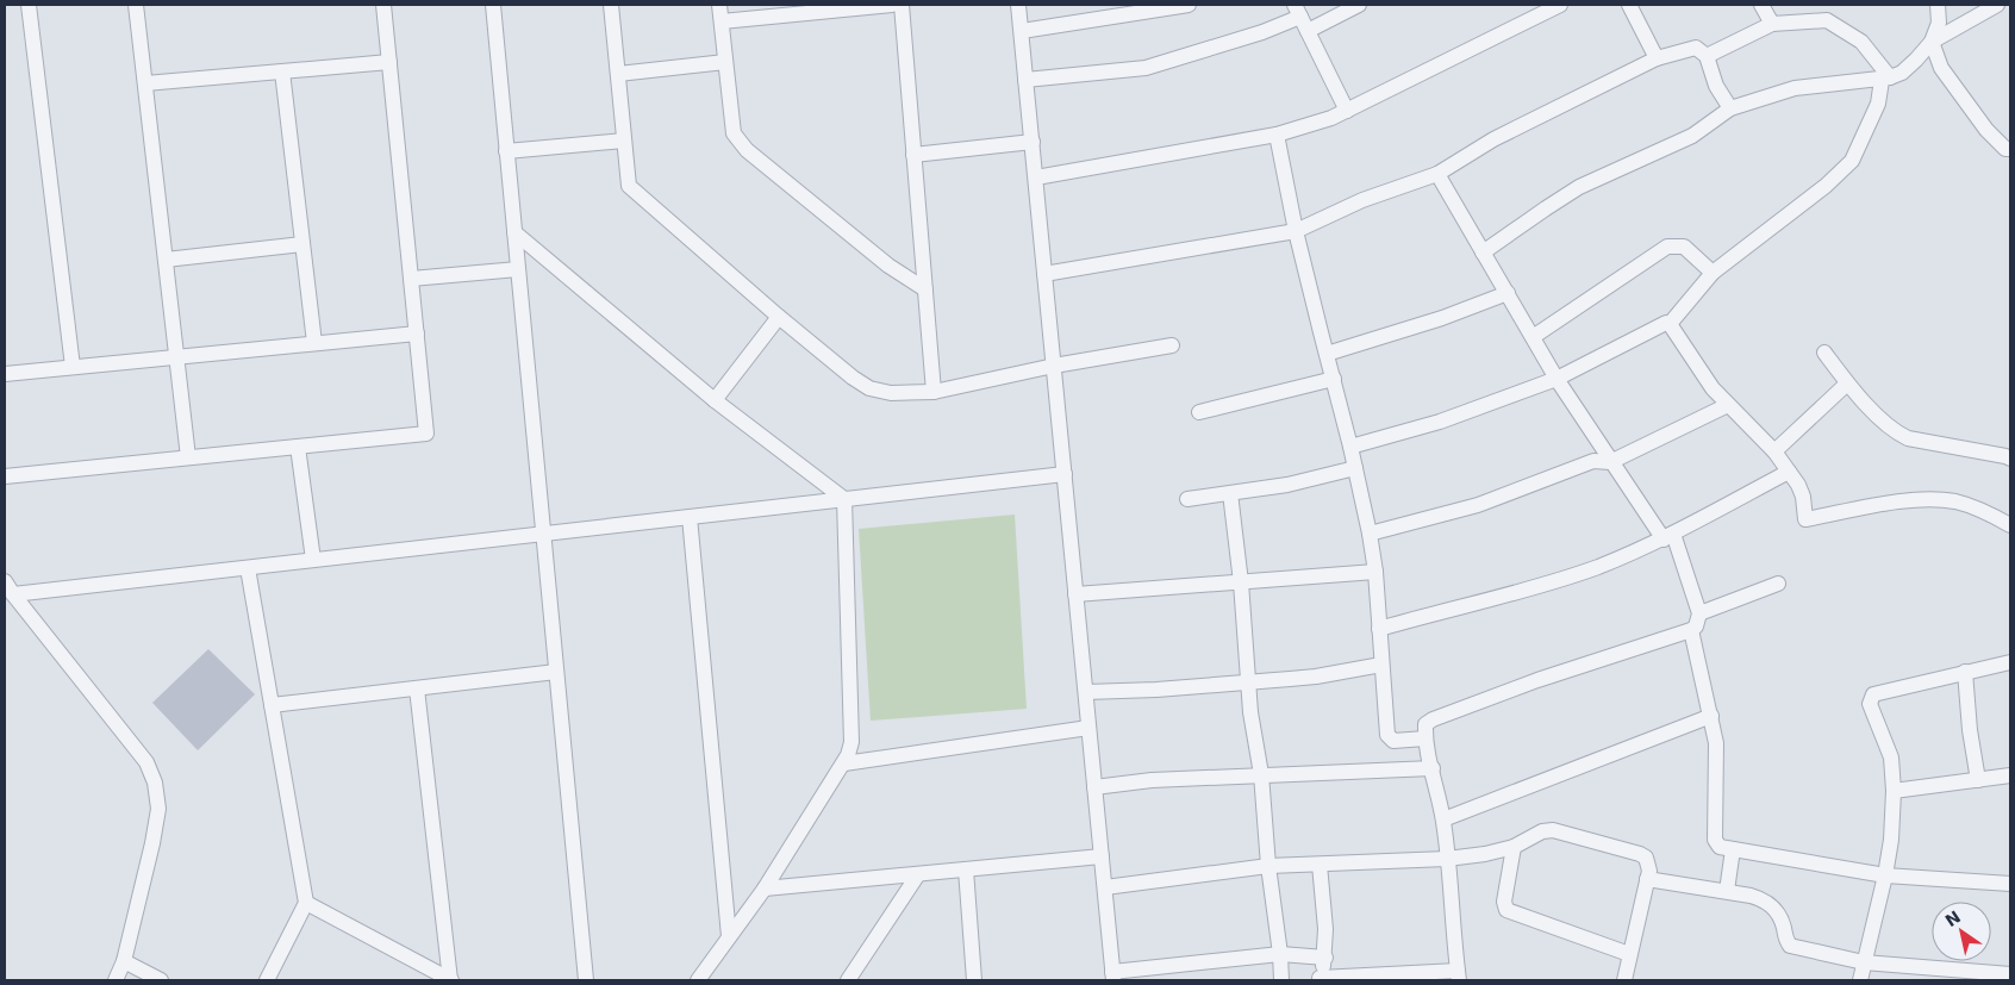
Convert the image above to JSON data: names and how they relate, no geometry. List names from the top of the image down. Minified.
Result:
{"north":"top left"}
